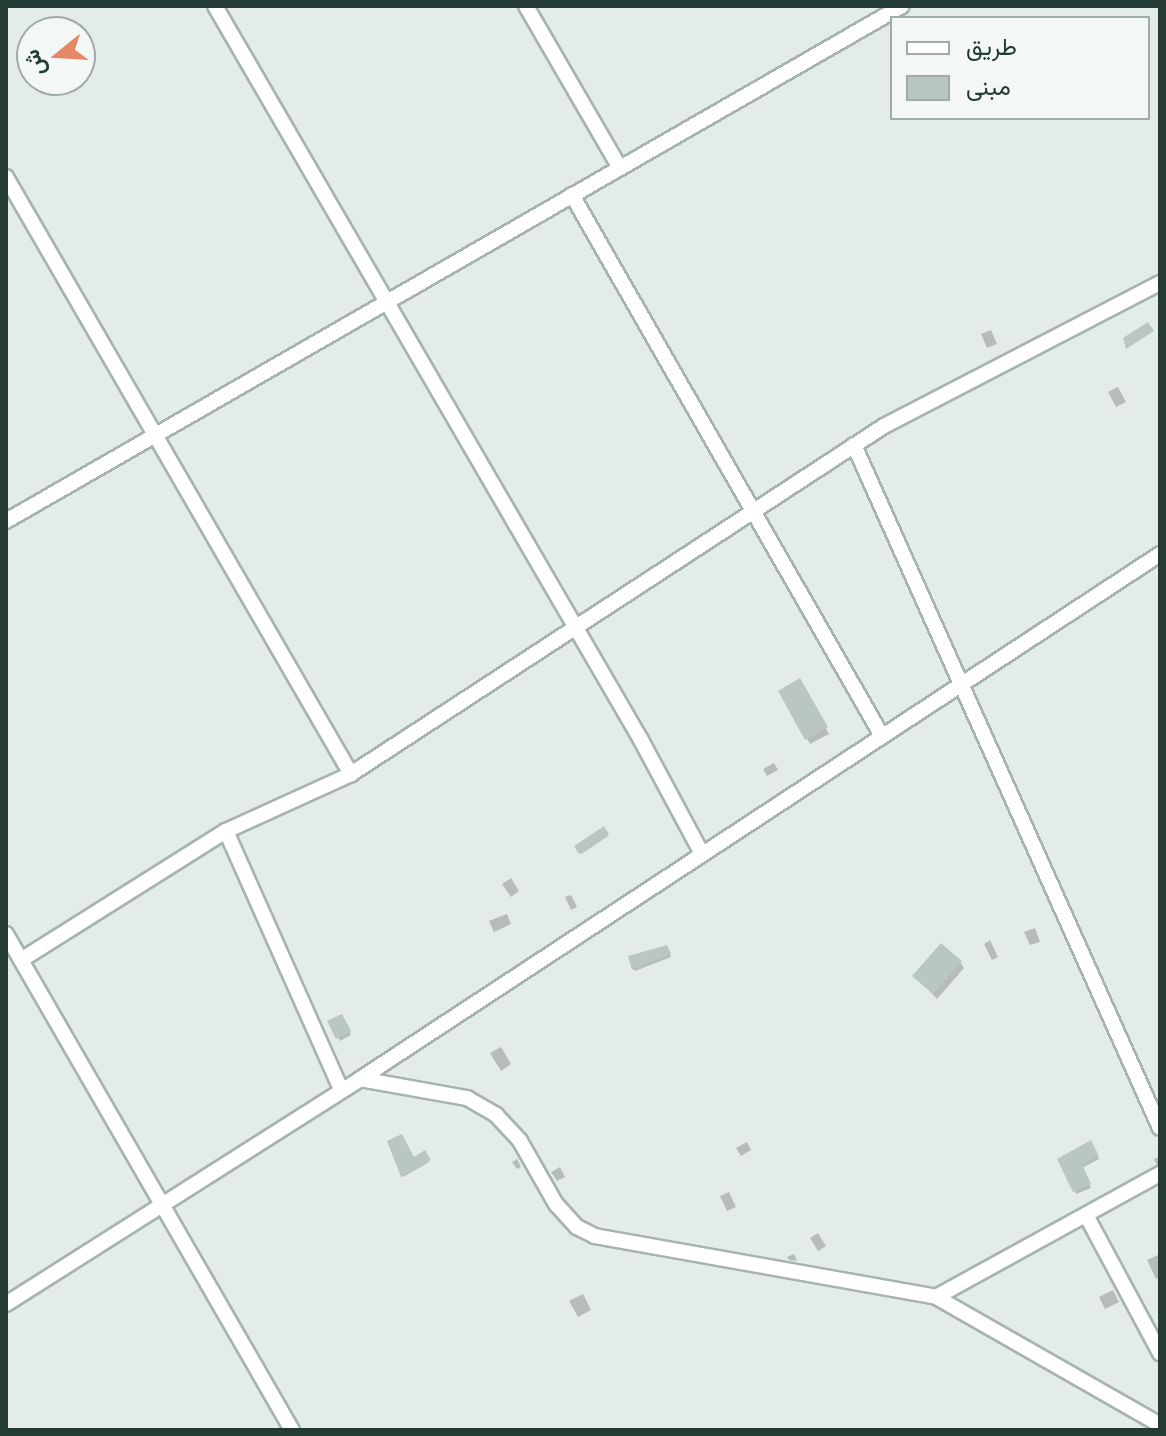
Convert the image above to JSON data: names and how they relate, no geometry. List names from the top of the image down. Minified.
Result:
{"legend":["طريق","مبنى"],"north":"left"}
